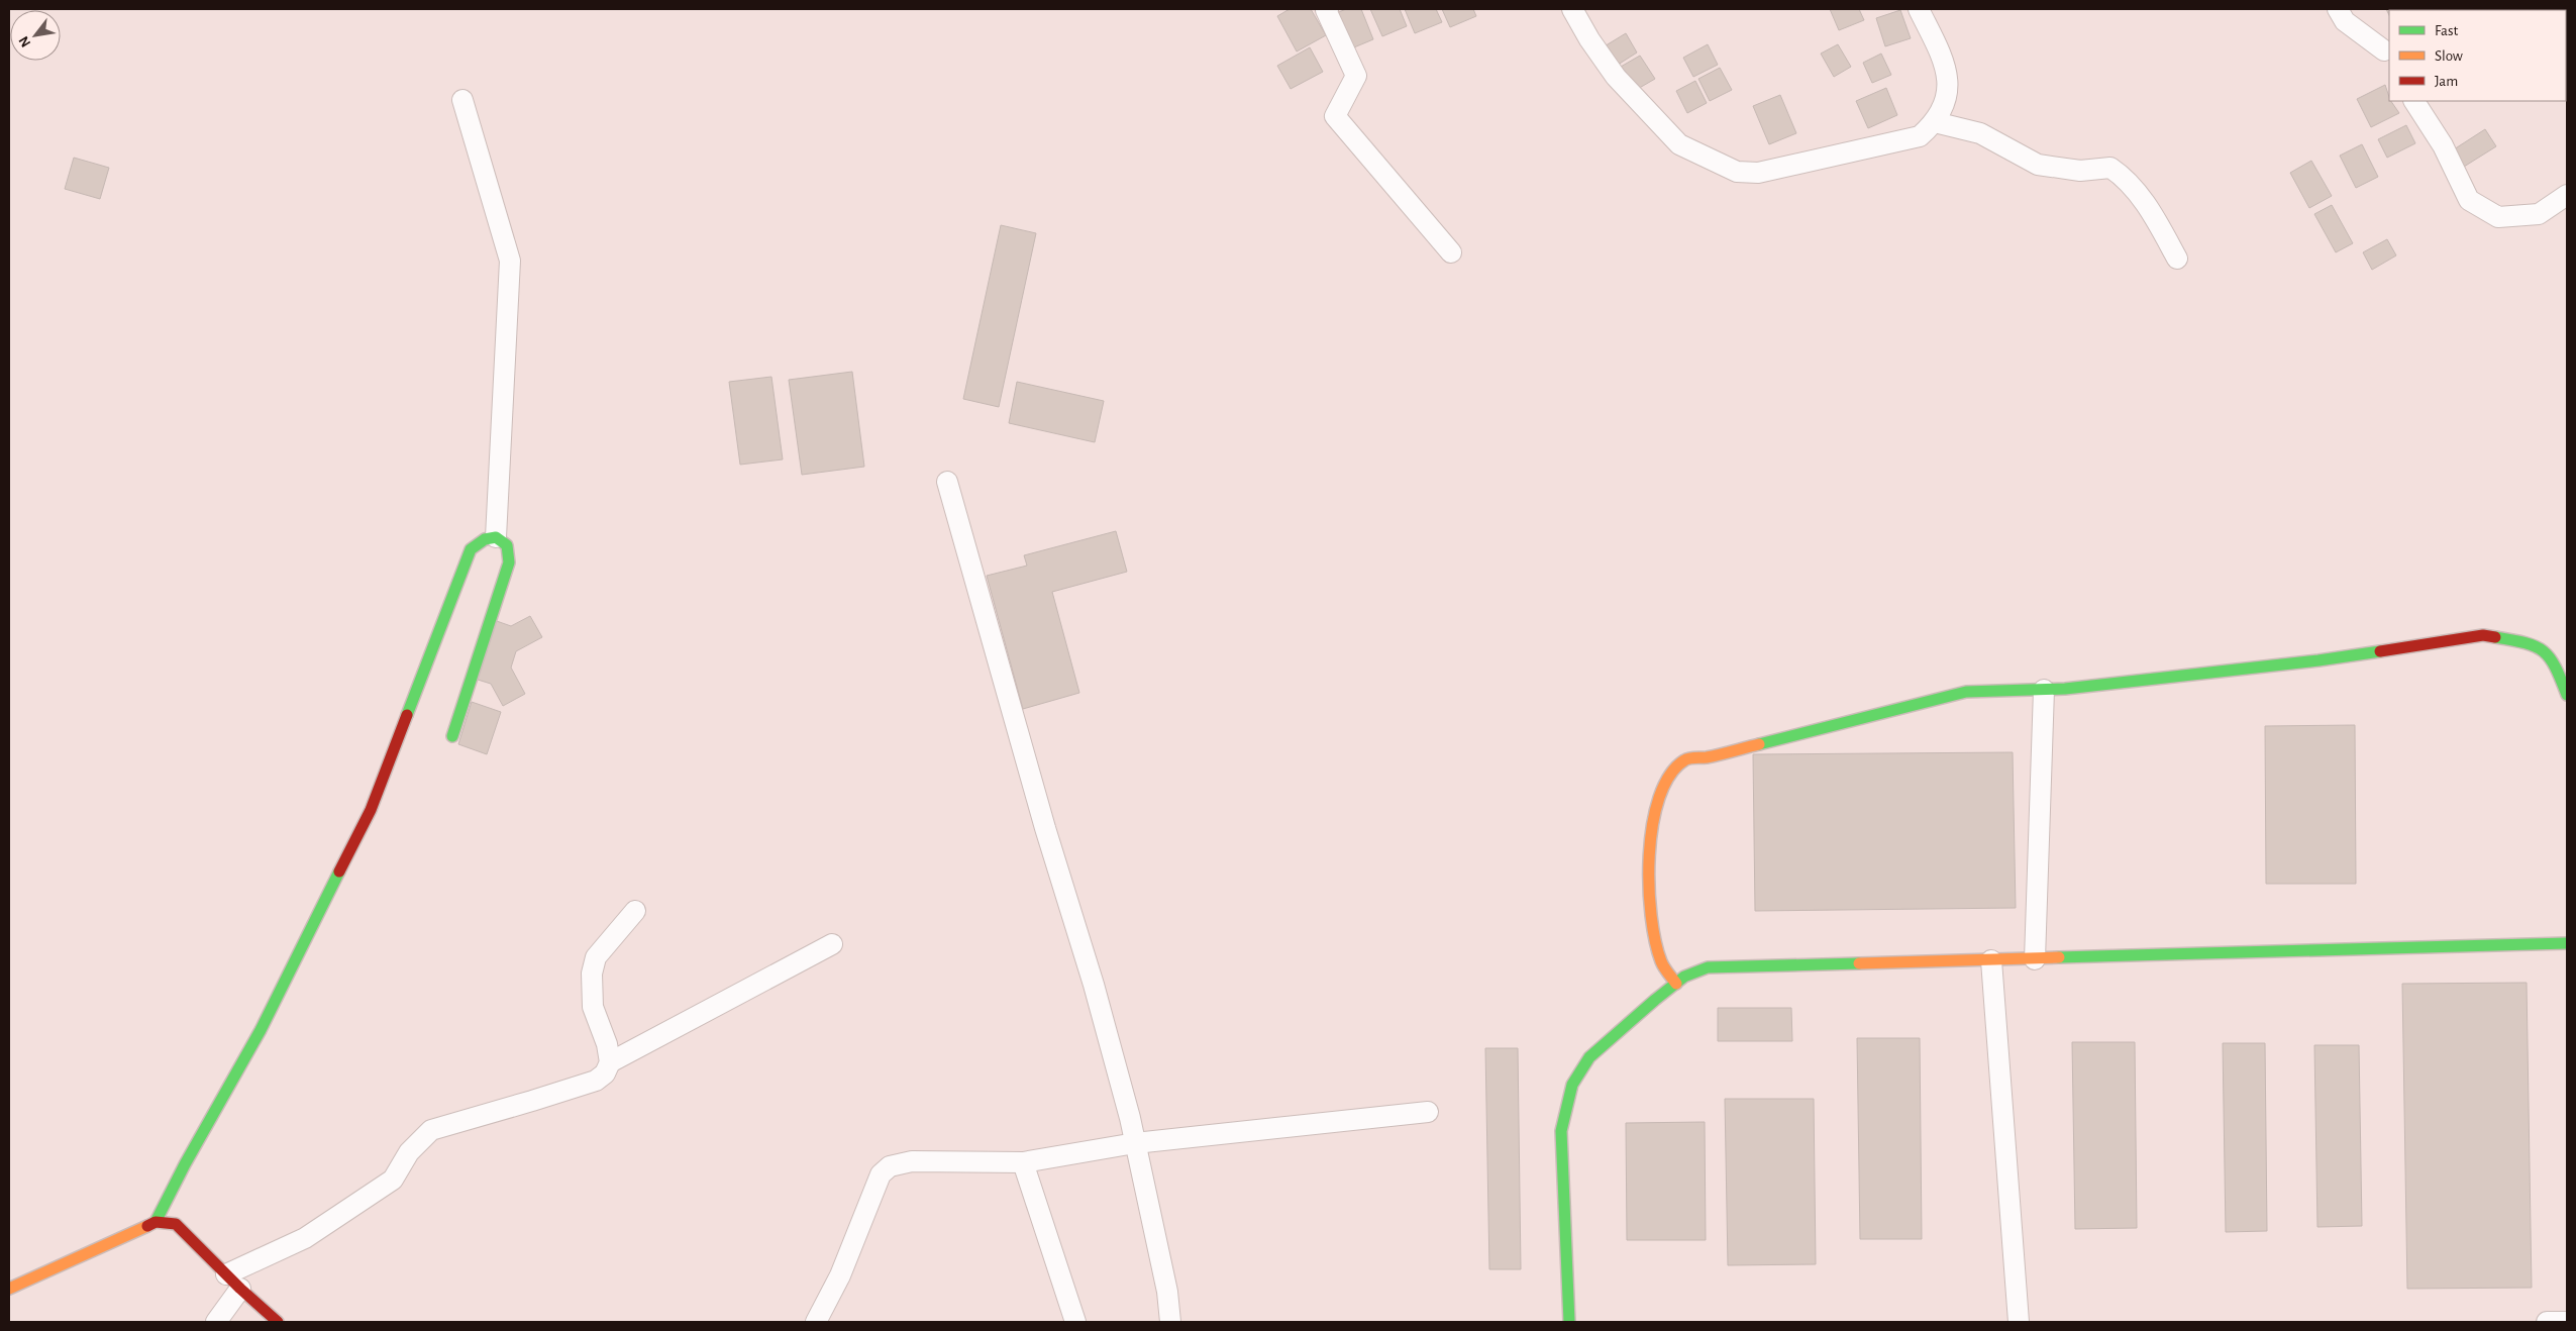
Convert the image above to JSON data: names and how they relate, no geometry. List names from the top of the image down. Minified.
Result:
{"legend":["Fast","Slow","Jam"],"north":"bottom left"}
